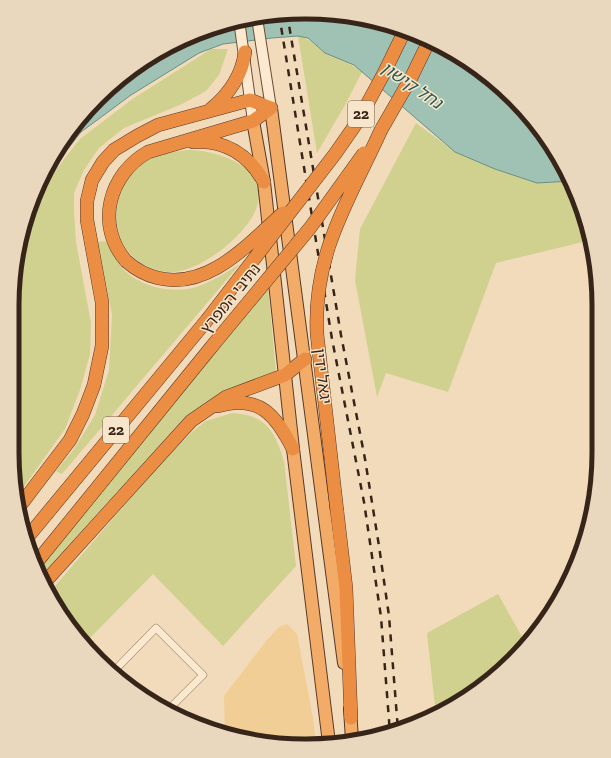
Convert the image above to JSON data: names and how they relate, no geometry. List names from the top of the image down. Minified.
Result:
{"streets":{"highway":["22","נתיבי המפרץ","יגאל ידין"]},"water":["נחל קישון"]}
